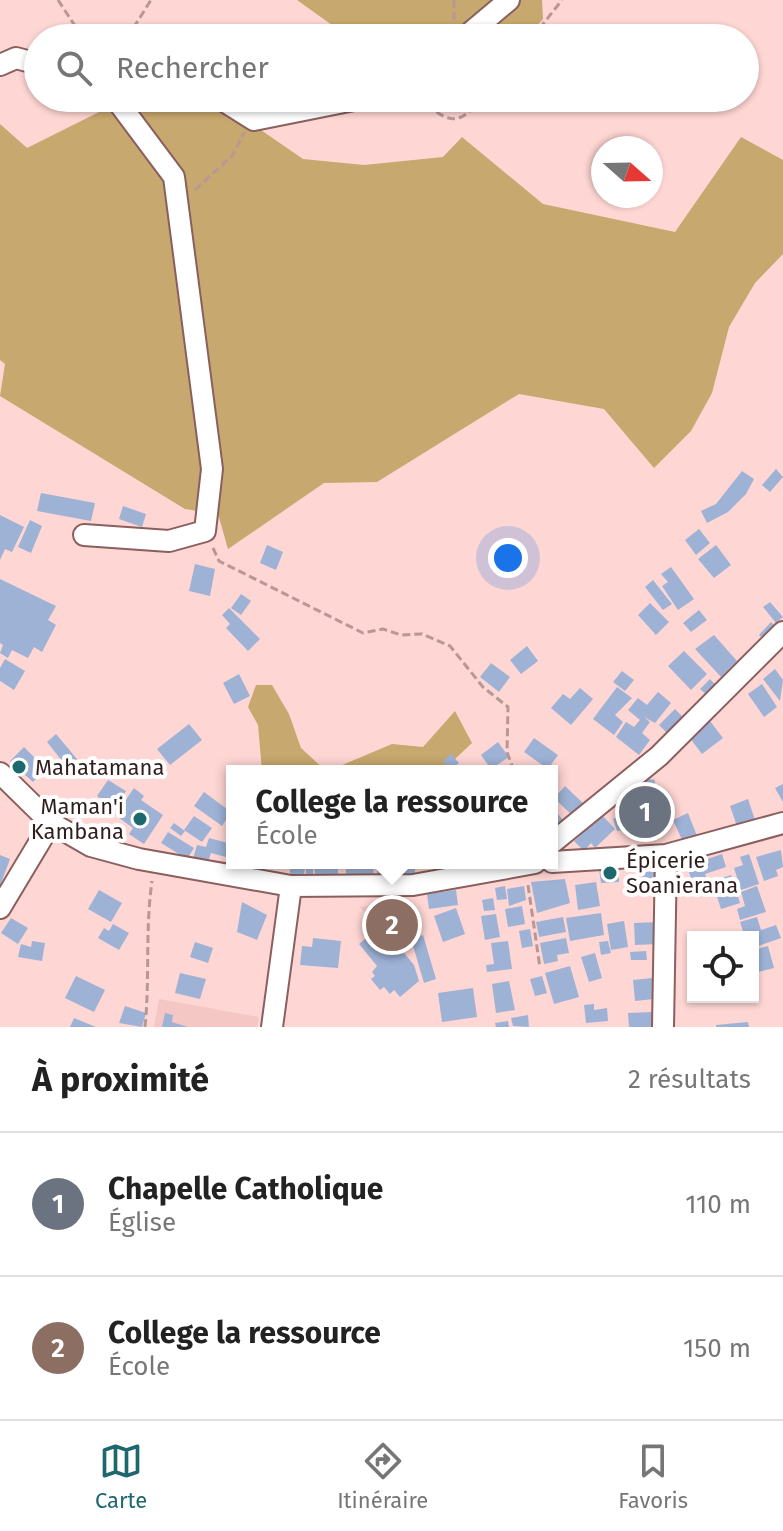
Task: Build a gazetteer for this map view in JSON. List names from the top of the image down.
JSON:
{
  "places": ["Mahatamana", "Maman'i Kambana", "Épicerie Soanierana"],
  "north": "right",
  "page": {
    "search": "Rechercher",
    "popup": ["College la ressource", "École"],
    "pins": ["1", "2"],
    "heading": ["À proximité", "2 résultats"],
    "list": [
      {
        "mark": "1",
        "name": "Chapelle Catholique",
        "note": "Église",
        "value": "110 m"
      },
      {
        "mark": "2",
        "name": "College la ressource",
        "note": "École",
        "value": "150 m"
      }
    ],
    "nav": ["Carte", "Itinéraire", "Favoris"]
  }
}
